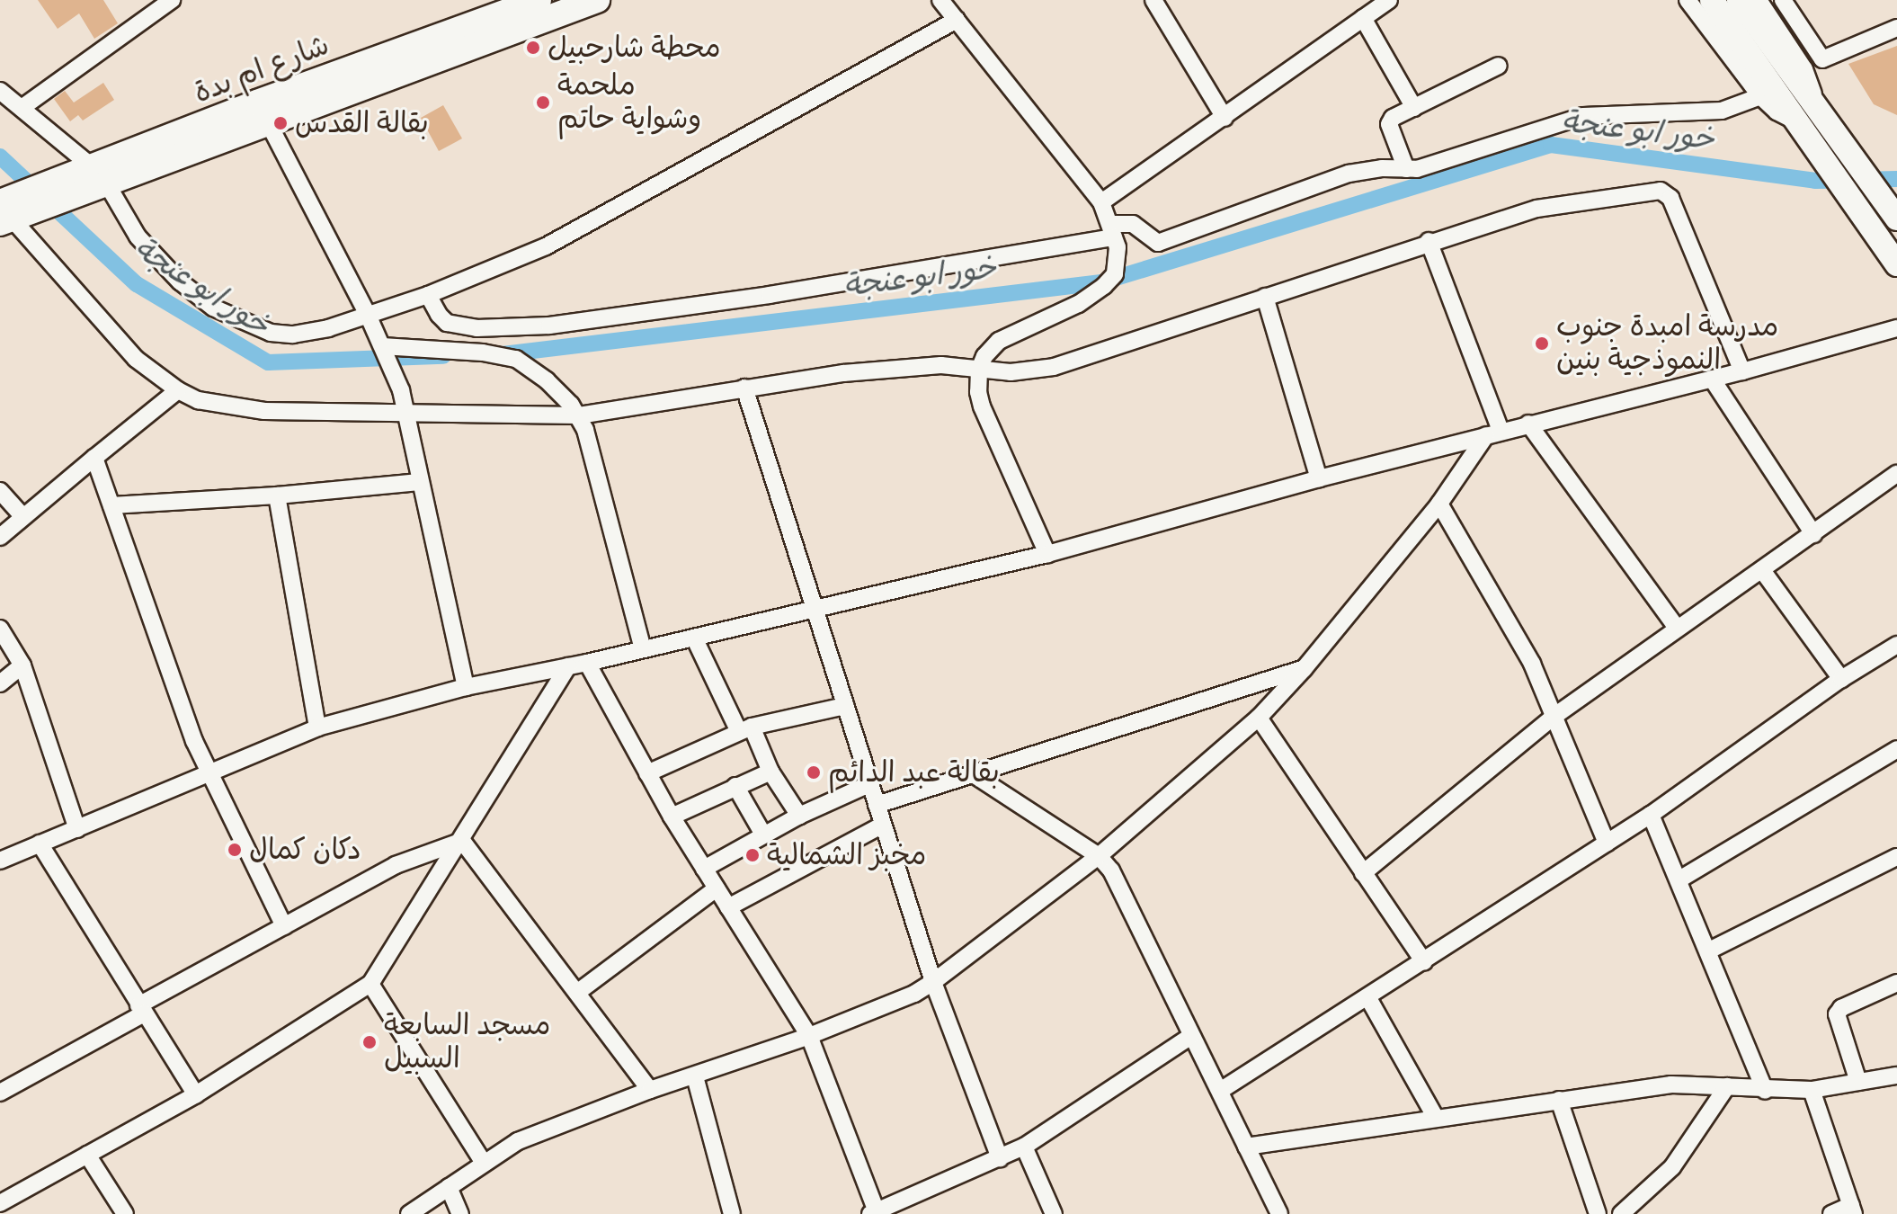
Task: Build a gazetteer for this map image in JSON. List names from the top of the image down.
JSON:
{
  "streets": {
    "main road": ["شارع ام بدة"]
  },
  "water": ["خور ابو عنجة"],
  "places": [
    "محطة شارحبيل",
    "ملحمة وشواية حاتم",
    "بقالة القدس",
    "مدرسة امبدة جنوب النموذجية بنين",
    "بقالة عبد الدائم",
    "دكان كمال",
    "مخبز الشمالية",
    "مسجد السابعة السبيل"
  ]
}
